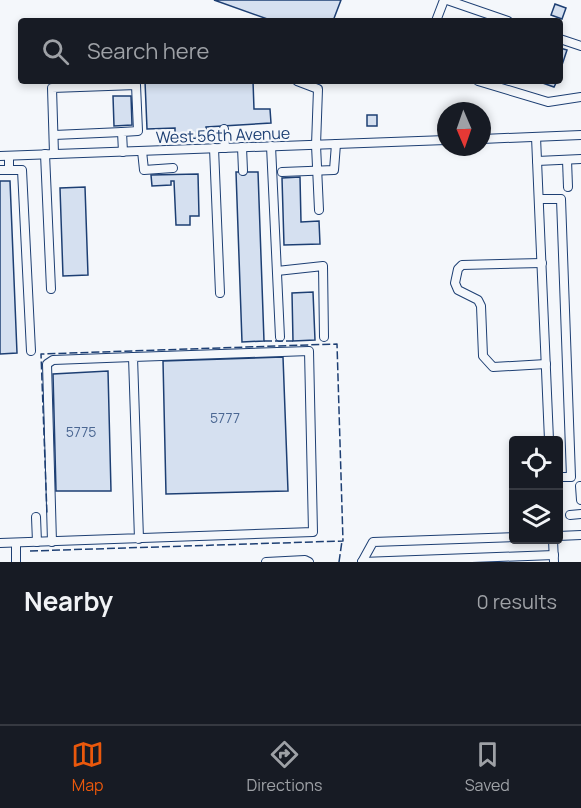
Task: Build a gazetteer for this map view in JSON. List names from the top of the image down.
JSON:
{
  "streets": {
    "street": ["West 56th Avenue"]
  },
  "house_numbers": ["5777", "5775"],
  "north": "bottom",
  "page": {
    "search": "Search here",
    "heading": ["Nearby", "0 results"],
    "nav": ["Map", "Directions", "Saved"]
  }
}
